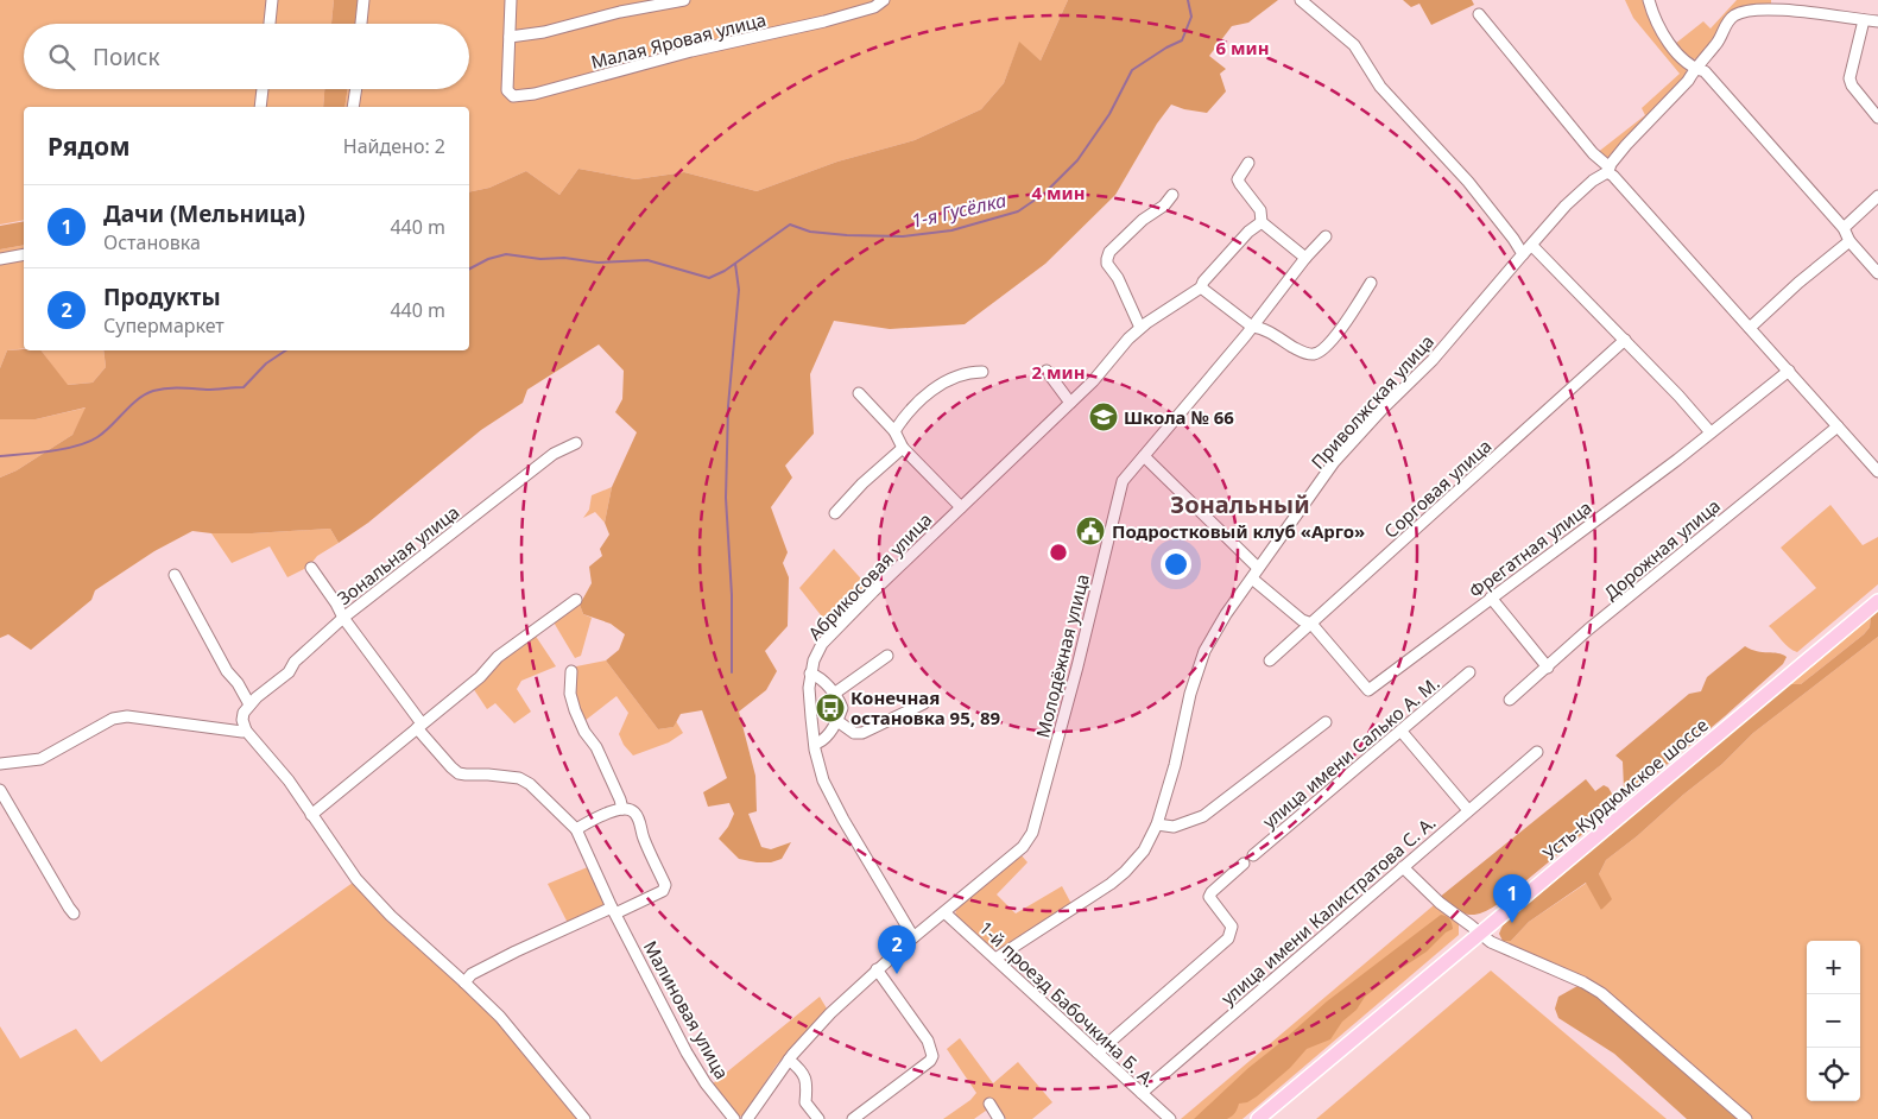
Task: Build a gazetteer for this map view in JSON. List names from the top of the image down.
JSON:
{
  "streets": {
    "main road": ["Усть-Курдюмское шоссе"],
    "street": [
      "Малая Яровая улица",
      "Приволжская улица",
      "Сорговая улица",
      "Фрегатная улица",
      "Дорожная улица",
      "Зональная улица",
      "Абрикосовая улица",
      "Молодёжная улица",
      "улица имени Салько А. М.",
      "улица имени Калистратова С. А.",
      "1-й проезд Бабочкина Б. А.",
      "Малиновая улица"
    ]
  },
  "crossings": [
    ["Приволжская улица", "1-й проезд Бабочкина Б. А."],
    ["Сорговая улица", "Фрегатная улица"],
    ["Зональная улица", "Малиновая улица"],
    ["Абрикосовая улица", "Молодёжная улица"],
    ["Молодёжная улица", "1-й проезд Бабочкина Б. А."],
    ["улица имени Калистратова С. А.", "1-й проезд Бабочкина Б. А."]
  ],
  "districts": ["Зональный"],
  "water": ["1-я Гусёлка"],
  "places": {
    "school or university": ["Школа № 66"],
    "public building": ["Подростковый клуб «Арго»"],
    "bus stop": ["Конечная остановка 95, 89"]
  },
  "page": {
    "search": "Поиск",
    "heading": ["Рядом", "Найдено: 2"],
    "list": [
      {
        "mark": "1",
        "name": "Дачи (Мельница)",
        "note": "Остановка",
        "value": "440 m"
      },
      {
        "mark": "2",
        "name": "Продукты",
        "note": "Супермаркет",
        "value": "440 m"
      }
    ],
    "pins": ["1", "2"],
    "map_buttons": ["+", "−"]
  },
  "rings": ["6 мин", "4 мин", "2 мин"]
}
